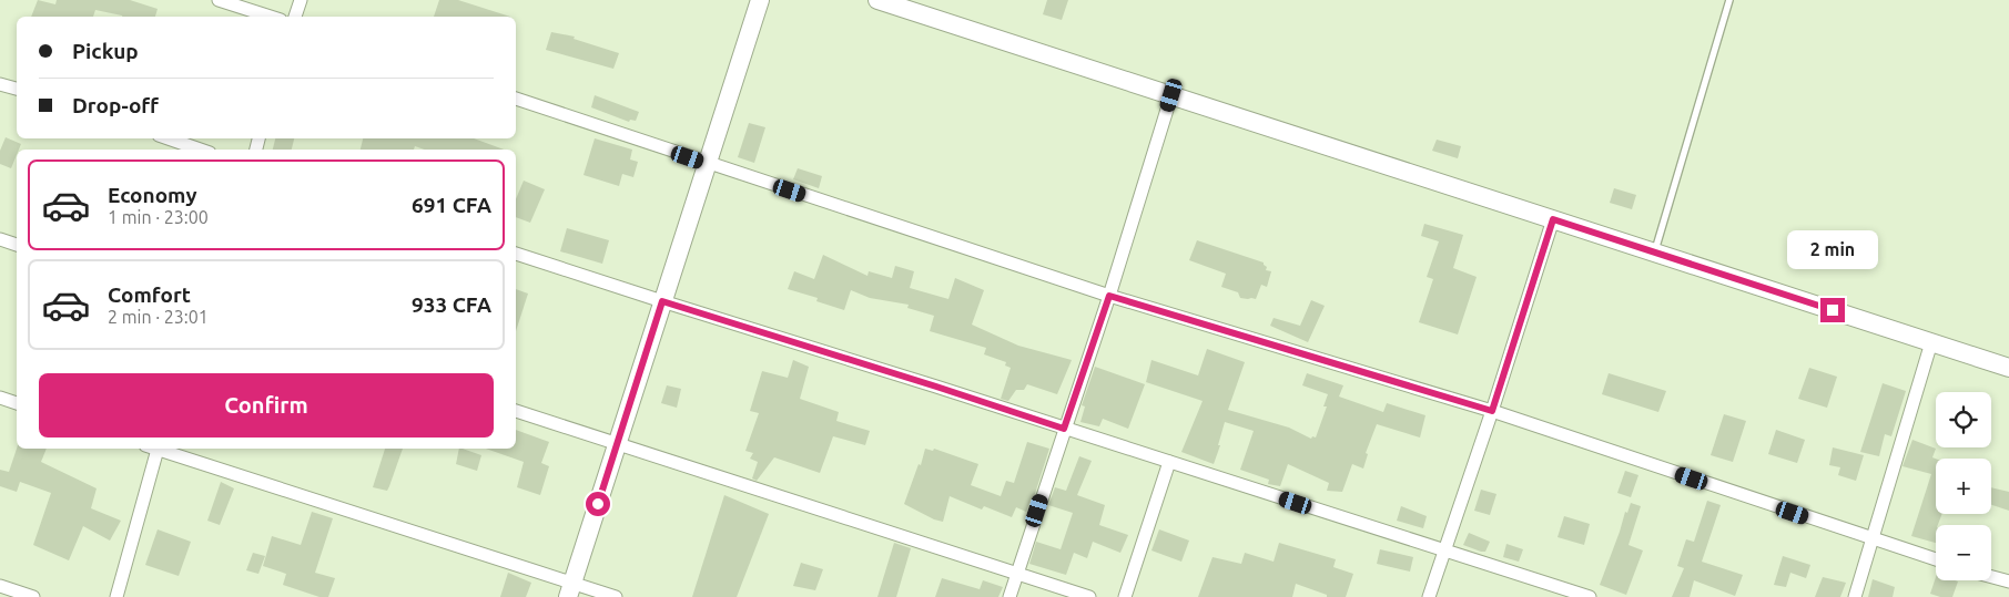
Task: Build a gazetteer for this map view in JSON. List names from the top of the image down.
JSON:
{
  "page": {
    "banner": ["Pickup", "Drop-off"],
    "list": [
      {
        "name": "Economy",
        "note": "1 min · 23:00",
        "value": "691 CFA"
      },
      {
        "name": "Comfort",
        "note": "2 min · 23:01",
        "value": "933 CFA"
      }
    ],
    "bubble": "2 min",
    "buttons": "Confirm",
    "map_buttons": ["+", "−"]
  }
}
